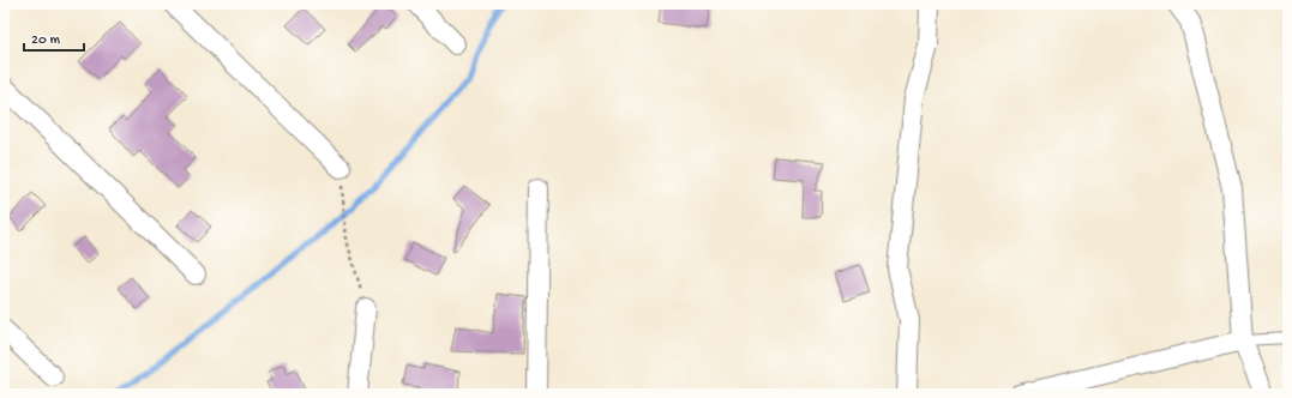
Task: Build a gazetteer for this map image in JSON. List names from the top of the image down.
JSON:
{
  "scale_bar": "20 m"
}
